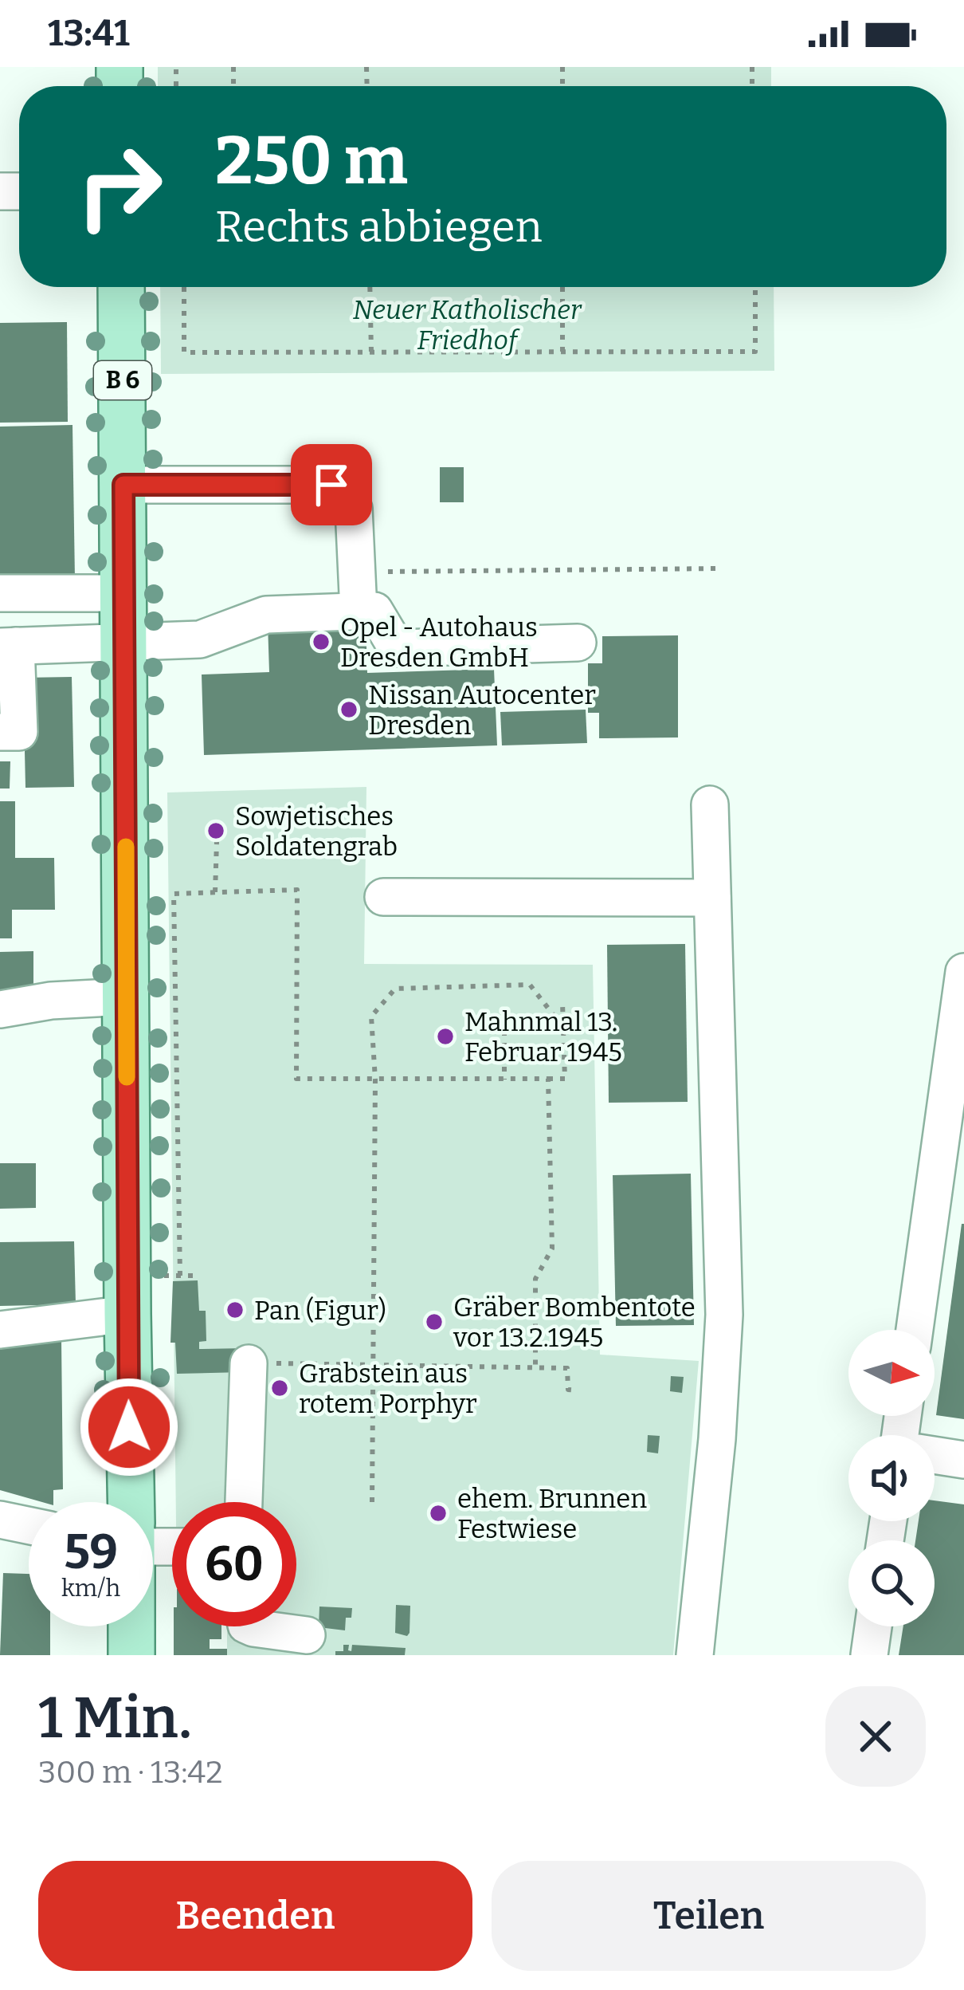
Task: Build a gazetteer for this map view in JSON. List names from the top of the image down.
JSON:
{
  "streets": {
    "main road": ["B 6"]
  },
  "parks": ["Neuer Katholischer Friedhof"],
  "places": [
    "Opel - Autohaus Dresden GmbH",
    "Nissan Autocenter Dresden",
    "Sowjetisches Soldatengrab",
    "Mahnmal 13. Februar 1945",
    "Pan (Figur)",
    "Gräber Bombentote vor 13.2.1945",
    "Grabstein aus rotem Porphyr",
    "ehem. Brunnen Festwiese"
  ],
  "north": "right",
  "page": {
    "status": "13:41",
    "turn": ["250 m", "Rechts abbiegen"],
    "speed": "59 km/h",
    "limit": "60",
    "heading": ["1 Min.", "300 m · 13:42"],
    "buttons": ["Beenden", "Teilen"]
  }
}
